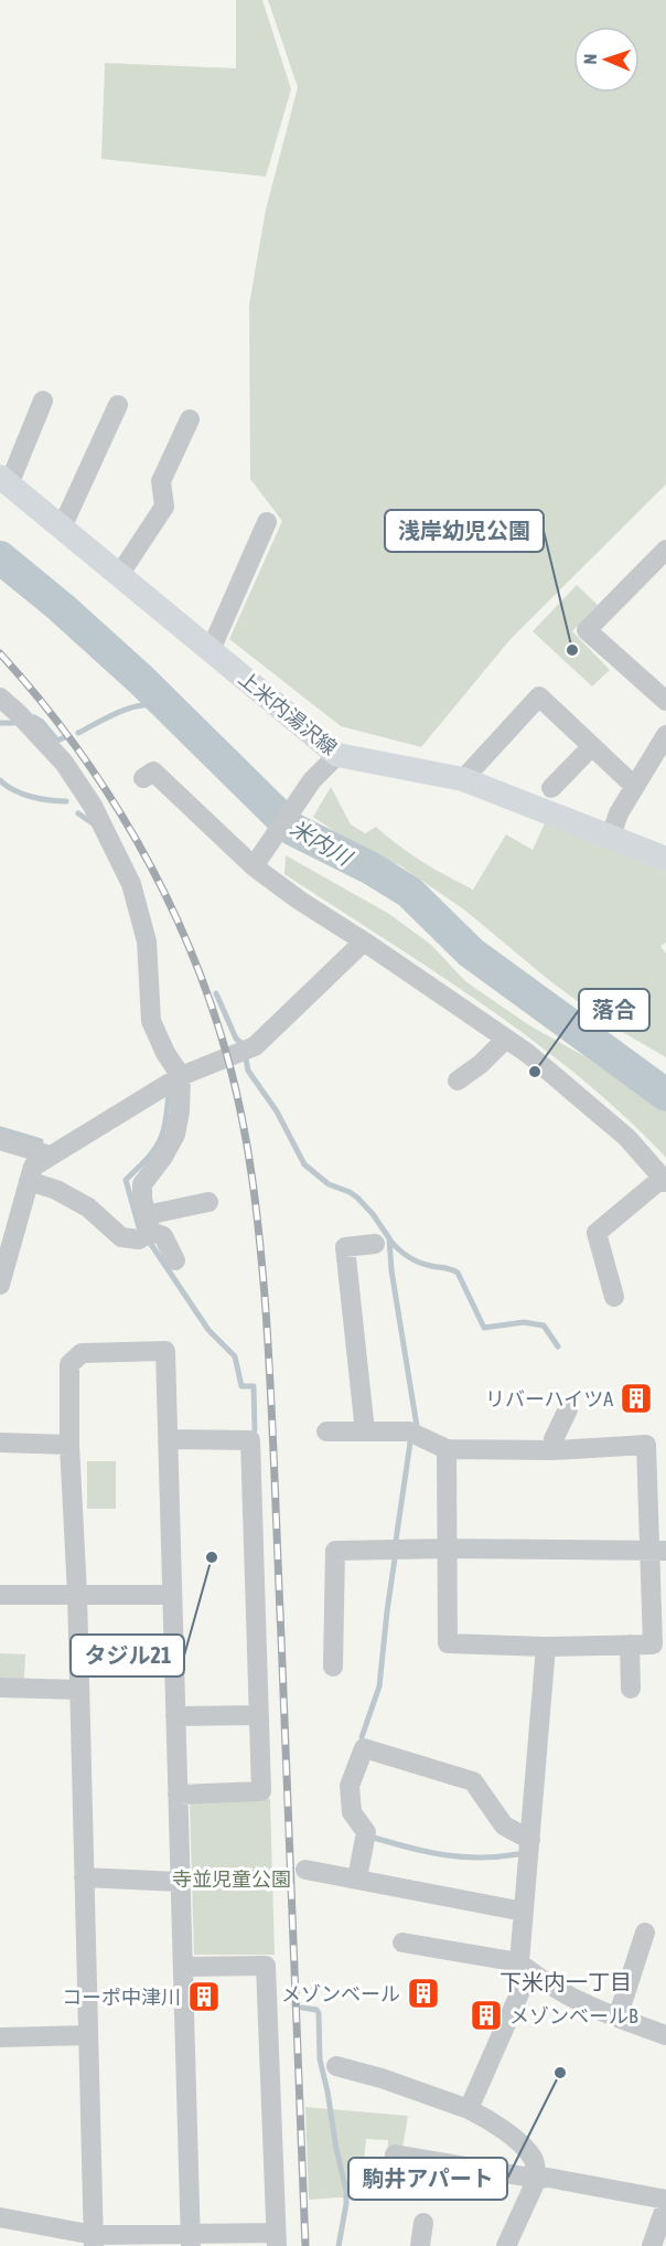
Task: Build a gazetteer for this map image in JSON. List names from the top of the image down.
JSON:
{
  "streets": {
    "main road": ["上米内湯沢線"]
  },
  "districts": ["下米内一丁目"],
  "water": ["米内川"],
  "parks": ["寺並児童公園"],
  "places": {
    "other": [
      "浅岸幼児公園",
      "落合",
      "タジル21",
      "駒井アパート"
    ],
    "building": [
      "リバーハイツA",
      "メゾンベール",
      "コーポ中津川",
      "メゾンベールB"
    ]
  },
  "north": "left"
}
